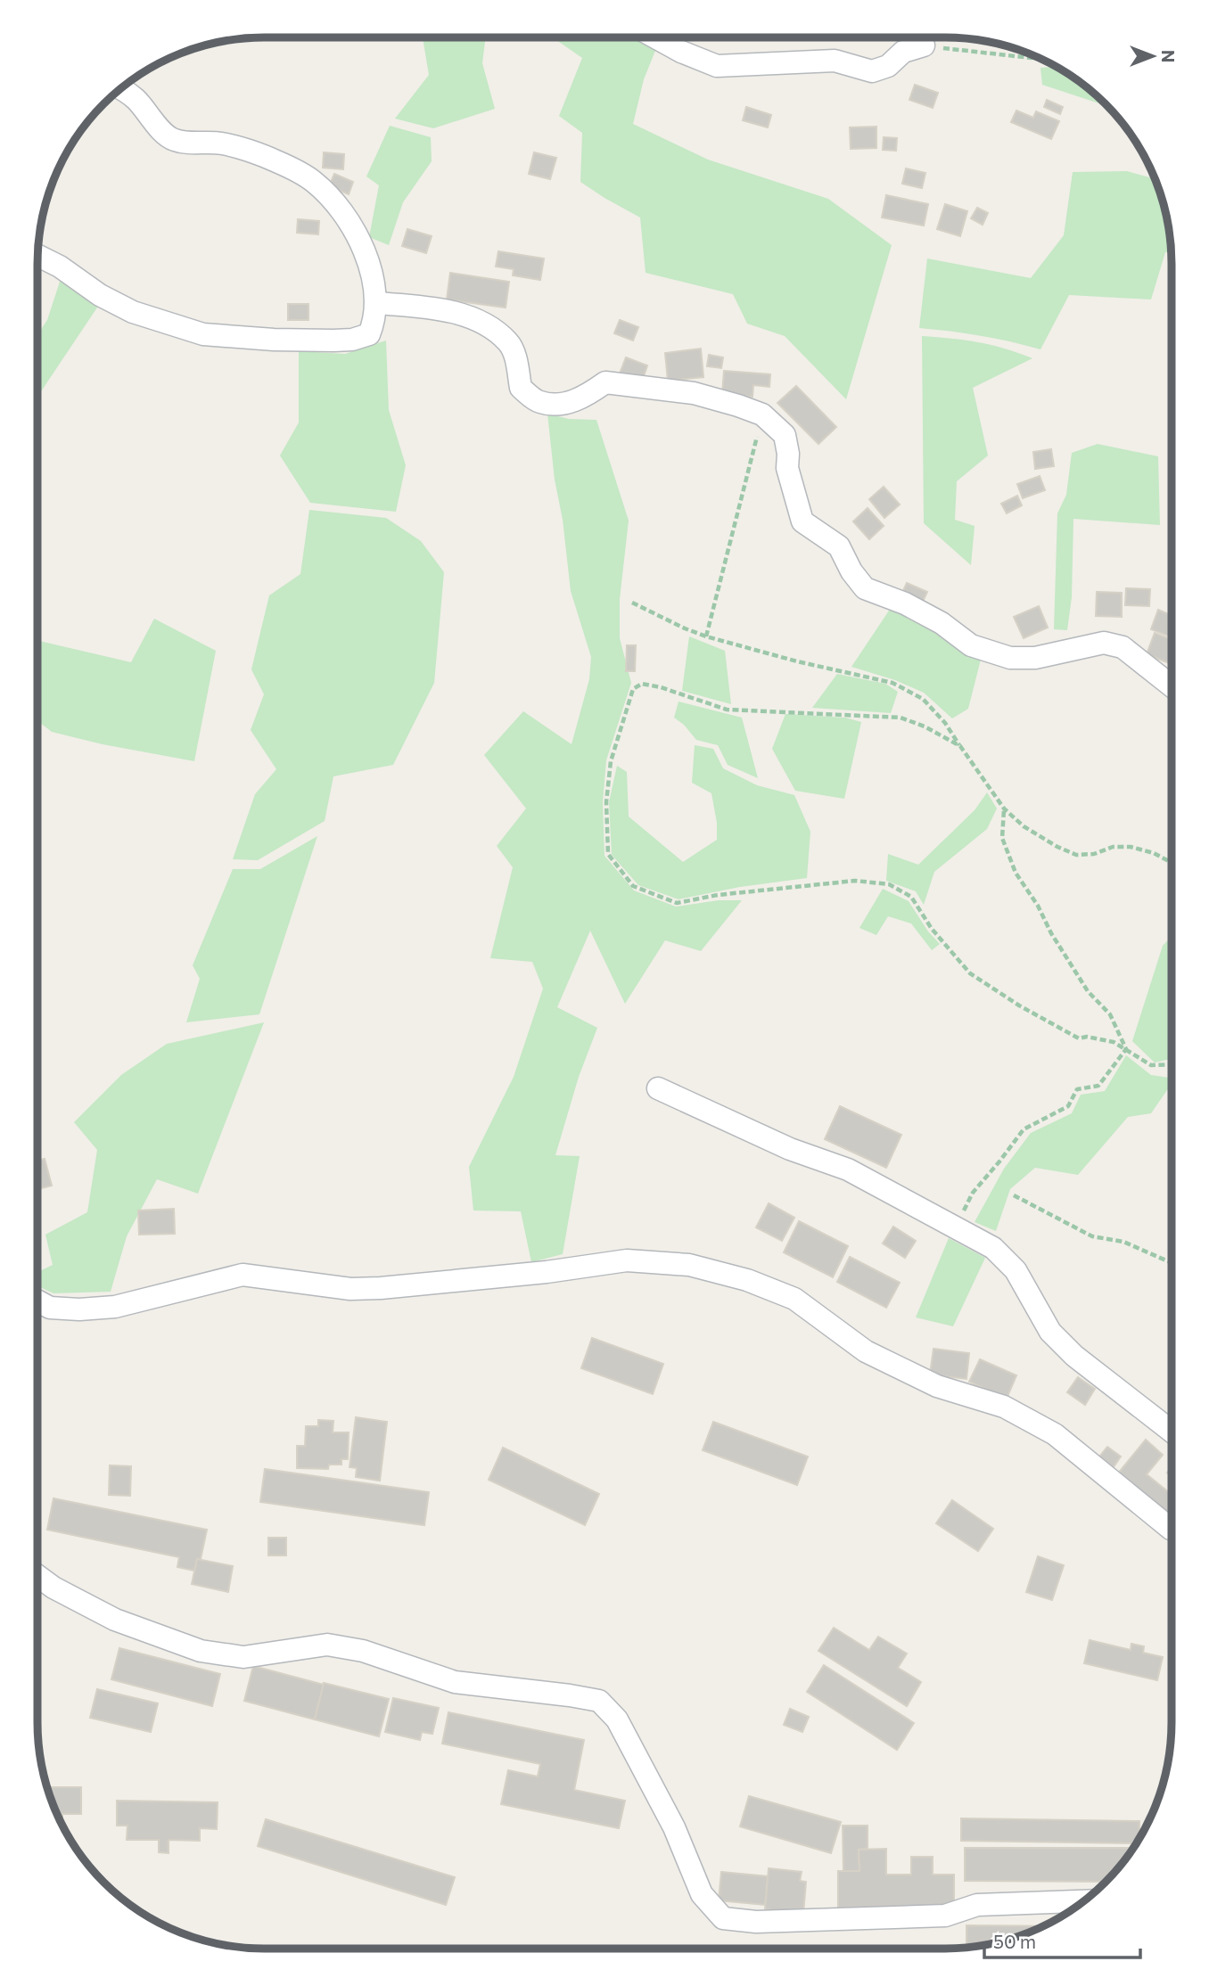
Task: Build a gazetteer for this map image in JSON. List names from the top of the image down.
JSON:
{
  "scale_bar": "50 m",
  "north": "right"
}
